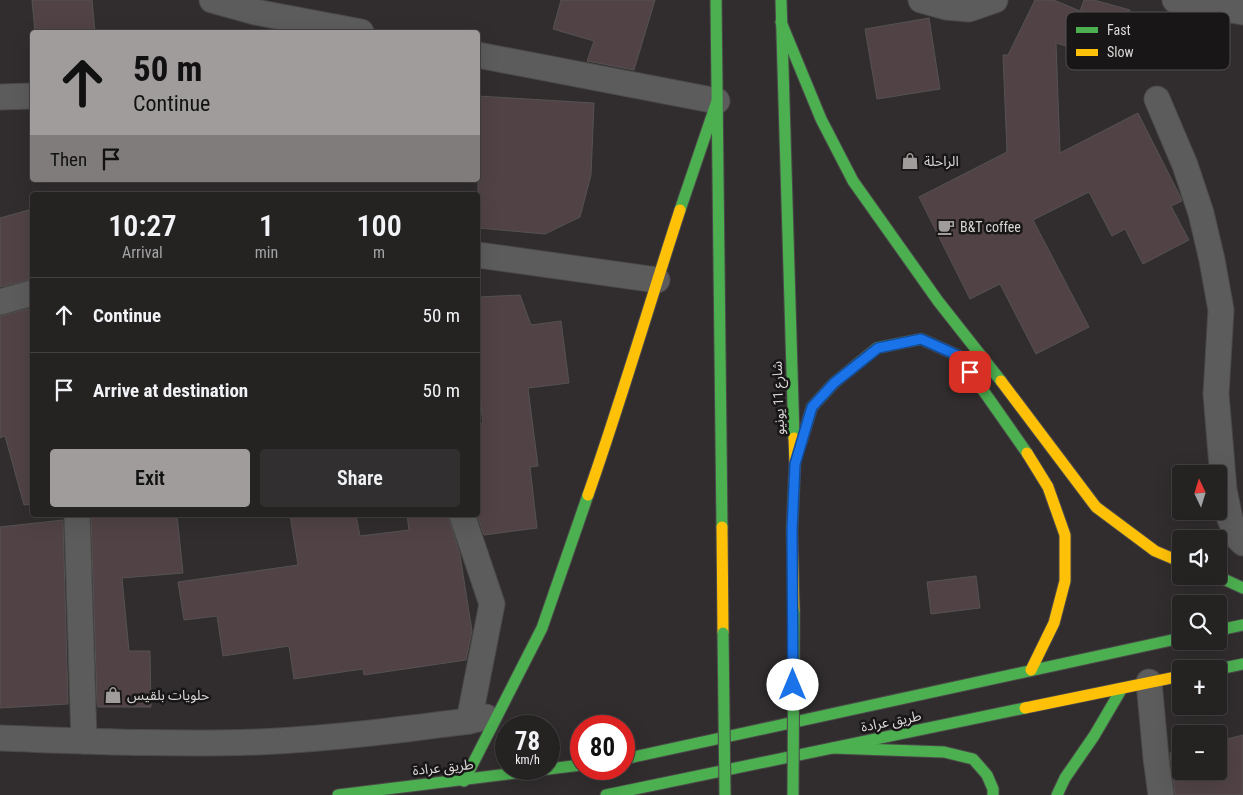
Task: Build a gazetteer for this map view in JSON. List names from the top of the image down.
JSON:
{
  "streets": {
    "main road": ["شارع 11 يونيو", "طريق عرادة"]
  },
  "places": {
    "shop": ["الراحلة", "حلويات بلقيس"],
    "cafe": ["B&T coffee"]
  },
  "legend": ["Fast", "Slow"],
  "north": "top",
  "page": {
    "turn": ["50 m", "Continue"],
    "then": "Then",
    "eta": [
      "10:27",
      "Arrival",
      "1",
      "min",
      "100",
      "m"
    ],
    "list": [
      {
        "name": "Continue",
        "value": "50 m"
      },
      {
        "name": "Arrive at destination",
        "value": "50 m"
      }
    ],
    "buttons": ["Exit", "Share"],
    "map_buttons": ["+", "−"],
    "speed": "78 km/h",
    "limit": "80"
  }
}
